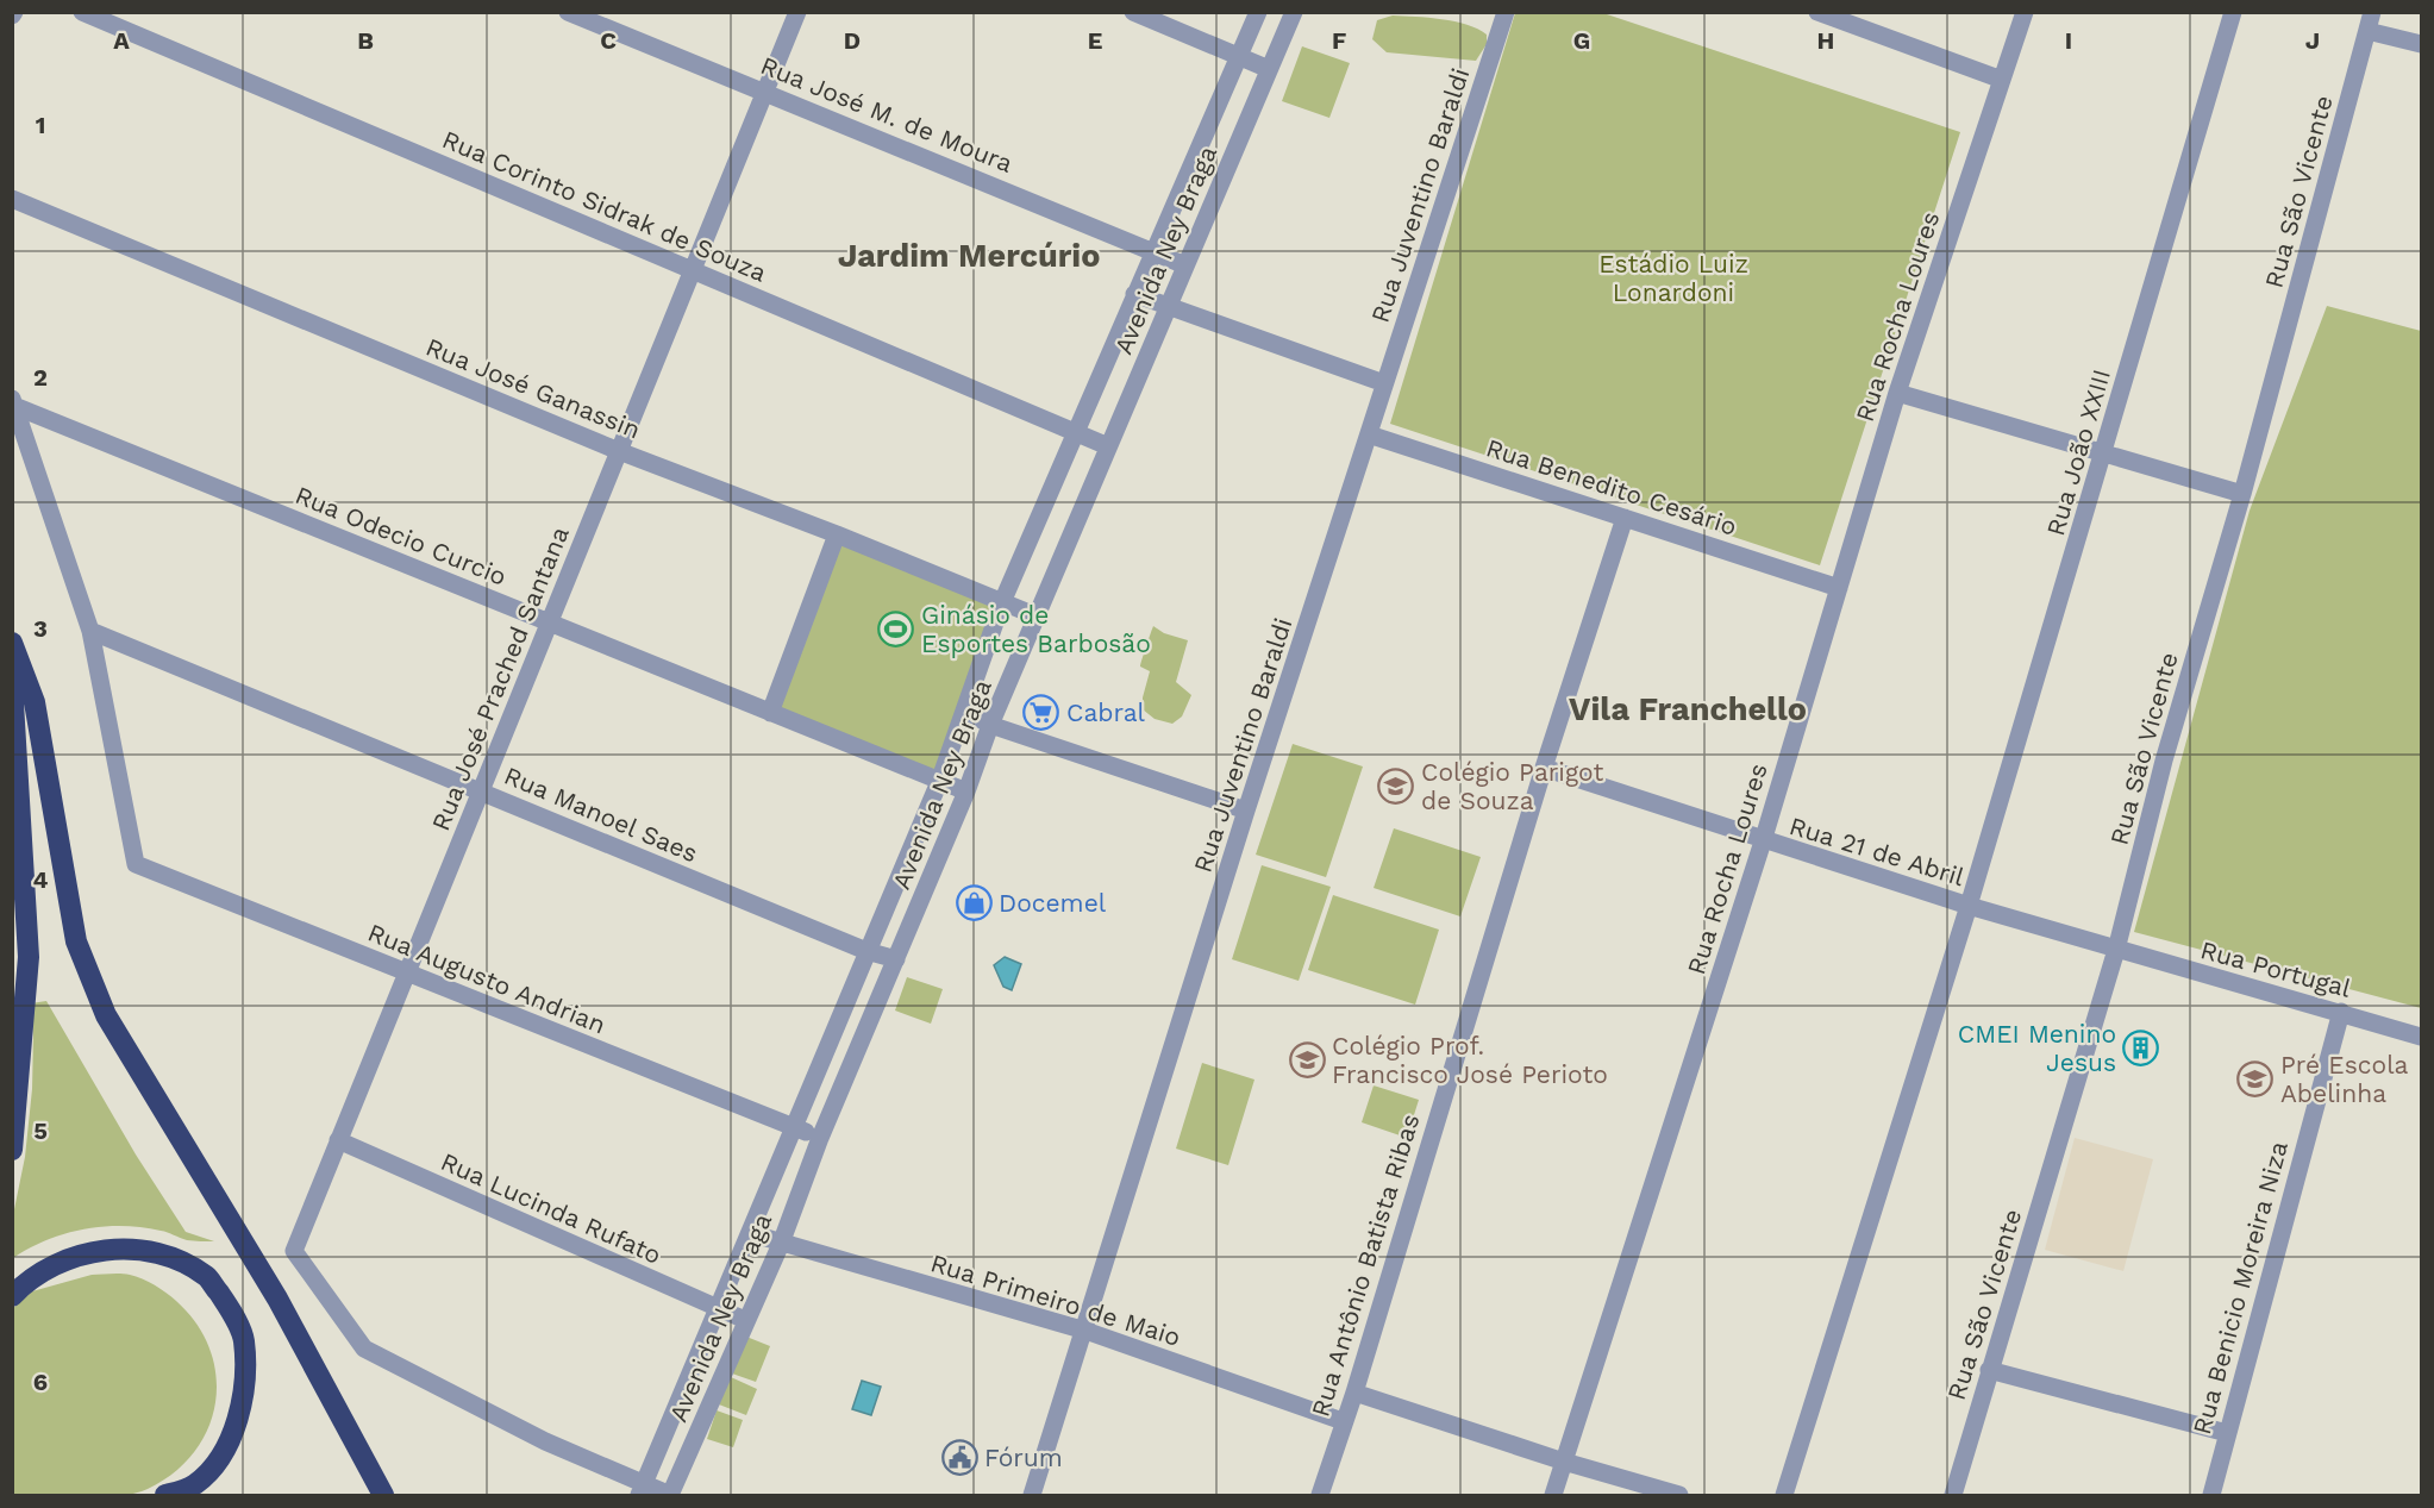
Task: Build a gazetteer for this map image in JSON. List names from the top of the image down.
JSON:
{
  "streets": {
    "street": [
      "Rua José M. de Moura",
      "Rua São Vicente",
      "Rua Juventino Baraldi",
      "Rua Corinto Sidrak de Souza",
      "Avenida Ney Braga",
      "Rua Rocha Loures",
      "Rua José Ganassin",
      "Rua João XXIII",
      "Rua Benedito Cesário",
      "Rua Odecio Curcio",
      "Rua José Prached Santana",
      "Rua Manoel Saes",
      "Rua 21 de Abril",
      "Rua Portugal",
      "Rua Augusto Andrian",
      "Rua Lucinda Rufato",
      "Rua Antônio Batista Ribas",
      "Rua Benicio Moreira Niza",
      "Rua Primeiro de Maio"
    ]
  },
  "crossings": [
    ["Rua José M. de Moura", "Avenida Ney Braga"],
    ["Rua José M. de Moura", "Rua José Prached Santana"],
    ["Rua São Vicente", "Rua 21 de Abril"],
    ["Rua São Vicente", "Rua Portugal"],
    ["Rua Juventino Baraldi", "Rua Benedito Cesário"],
    ["Rua Juventino Baraldi", "Rua Primeiro de Maio"],
    ["Rua Corinto Sidrak de Souza", "Avenida Ney Braga"],
    ["Rua Corinto Sidrak de Souza", "Rua José Prached Santana"],
    ["Avenida Ney Braga", "Rua José Ganassin"],
    ["Avenida Ney Braga", "Rua Odecio Curcio"],
    ["Avenida Ney Braga", "Rua José Prached Santana"],
    ["Avenida Ney Braga", "Rua Manoel Saes"],
    ["Avenida Ney Braga", "Rua Augusto Andrian"],
    ["Avenida Ney Braga", "Rua Lucinda Rufato"],
    ["Avenida Ney Braga", "Rua Primeiro de Maio"],
    ["Rua Rocha Loures", "Rua Benedito Cesário"],
    ["Rua Rocha Loures", "Rua 21 de Abril"],
    ["Rua José Ganassin", "Rua José Prached Santana"],
    ["Rua João XXIII", "Rua 21 de Abril"],
    ["Rua Benedito Cesário", "Rua Antônio Batista Ribas"],
    ["Rua Odecio Curcio", "Rua José Prached Santana"],
    ["Rua José Prached Santana", "Rua Manoel Saes"],
    ["Rua José Prached Santana", "Rua Augusto Andrian"],
    ["Rua José Prached Santana", "Rua Lucinda Rufato"],
    ["Rua Manoel Saes", "Rua Augusto Andrian"],
    ["Rua 21 de Abril", "Rua Portugal"],
    ["Rua 21 de Abril", "Rua Antônio Batista Ribas"],
    ["Rua Portugal", "Rua Benicio Moreira Niza"],
    ["Rua Antônio Batista Ribas", "Rua Primeiro de Maio"]
  ],
  "districts": ["Jardim Mercúrio", "Vila Franchello"],
  "parks": ["Estádio Luiz Lonardoni"],
  "places": {
    "sports": ["Ginásio de Esportes Barbosão"],
    "supermarket": ["Cabral"],
    "school or university": ["Colégio Parigot de Souza", "Colégio Prof. Francisco José Perioto", "Pré Escola Abelinha"],
    "shop": ["Docemel"],
    "building": ["CMEI Menino Jesus"],
    "public building": ["Fórum"]
  },
  "grid": {
    "columns": [
      "A",
      "B",
      "C",
      "D",
      "E",
      "F",
      "G",
      "H",
      "I",
      "J"
    ],
    "rows": [
      "1",
      "2",
      "3",
      "4",
      "5",
      "6"
    ]
  }
}
